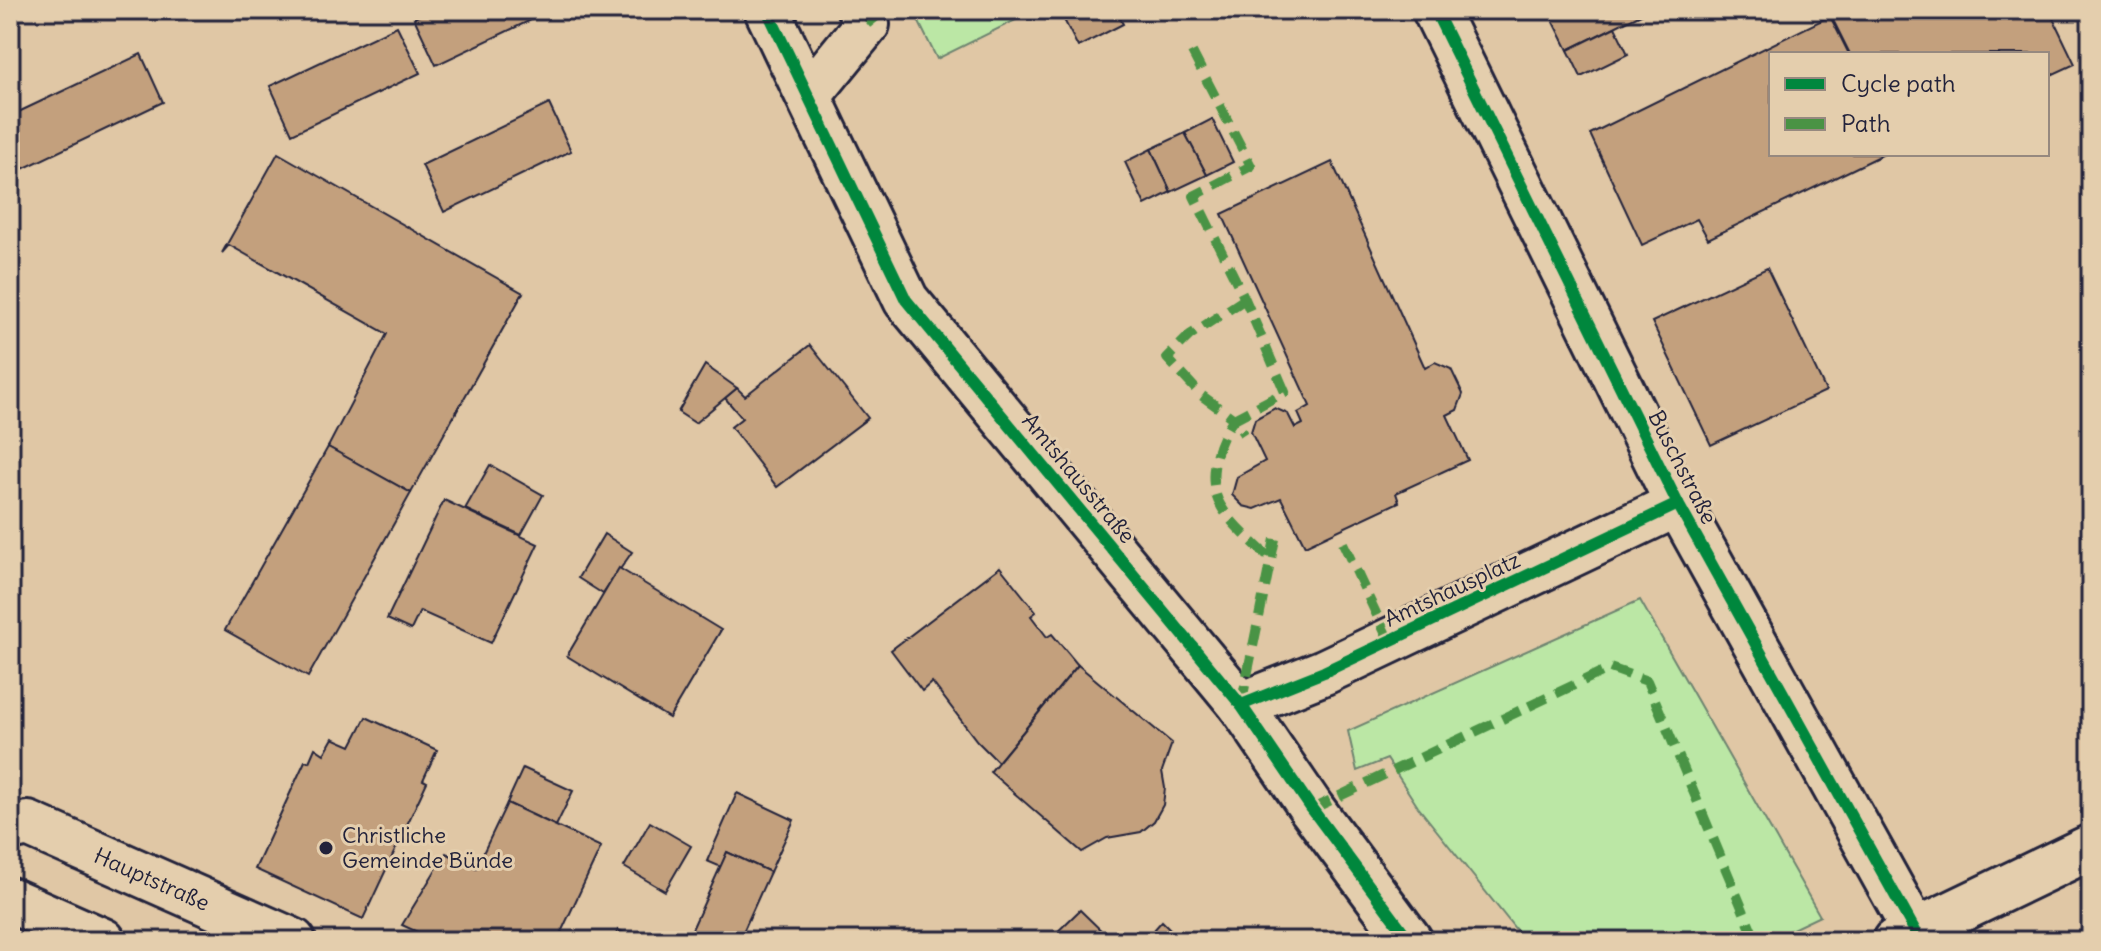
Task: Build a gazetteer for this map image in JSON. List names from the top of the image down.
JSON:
{
  "streets": {
    "street": [
      "Buschstraße",
      "Amtshausstraße",
      "Amtshausplatz",
      "Hauptstraße"
    ]
  },
  "crossings": [
    ["Buschstraße", "Amtshausplatz"],
    ["Amtshausstraße", "Amtshausplatz"]
  ],
  "places": ["Christliche Gemeinde Bünde"],
  "legend": ["Cycle path", "Path"]
}
